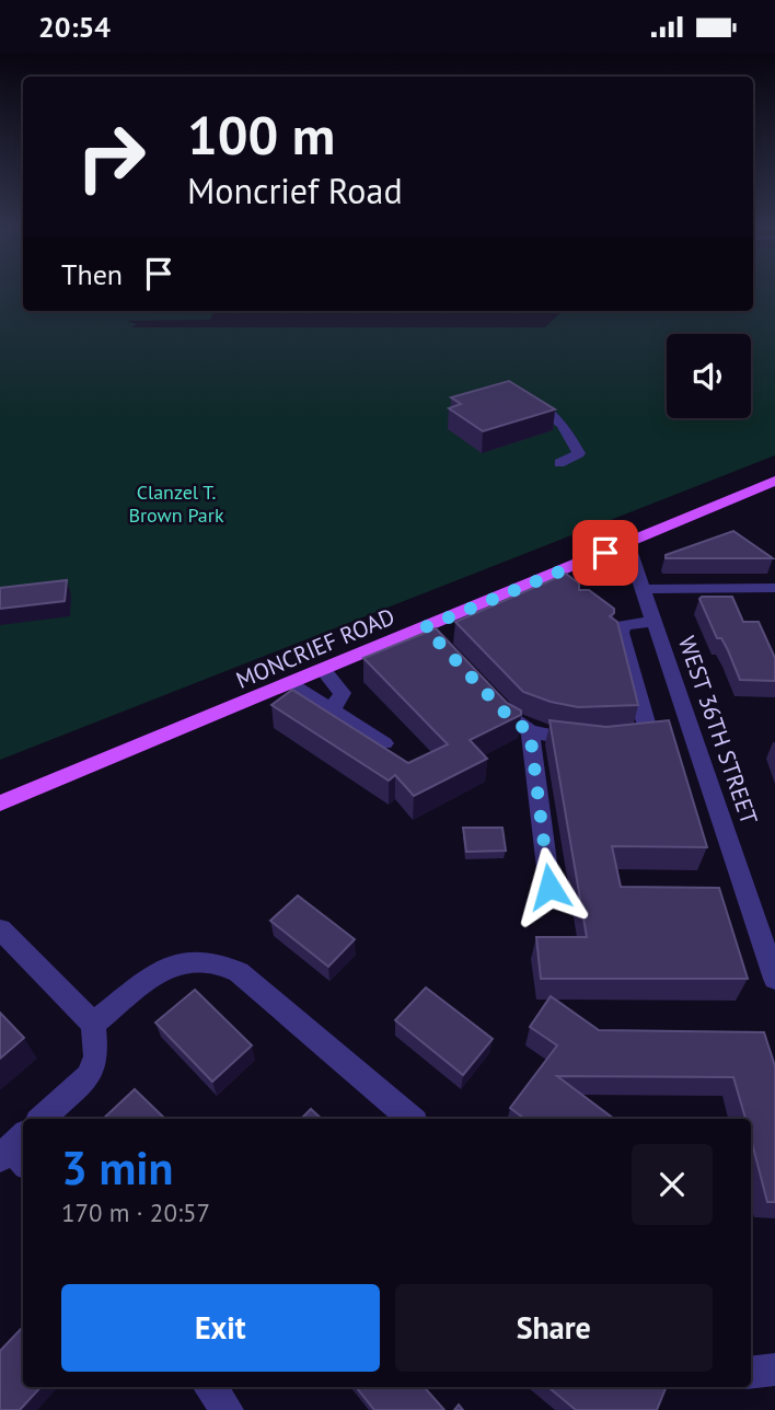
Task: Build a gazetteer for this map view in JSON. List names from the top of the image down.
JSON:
{
  "streets": {
    "main road": ["MONCRIEF ROAD"],
    "street": ["WEST 36TH STREET"]
  },
  "crossings": [
    ["MONCRIEF ROAD", "WEST 36TH STREET"]
  ],
  "parks": ["Clanzel T. Brown Park"],
  "page": {
    "status": "20:54",
    "turn": ["100 m", "Moncrief Road"],
    "then": "Then",
    "heading": ["3 min", "170 m · 20:57"],
    "buttons": ["Exit", "Share"]
  }
}
